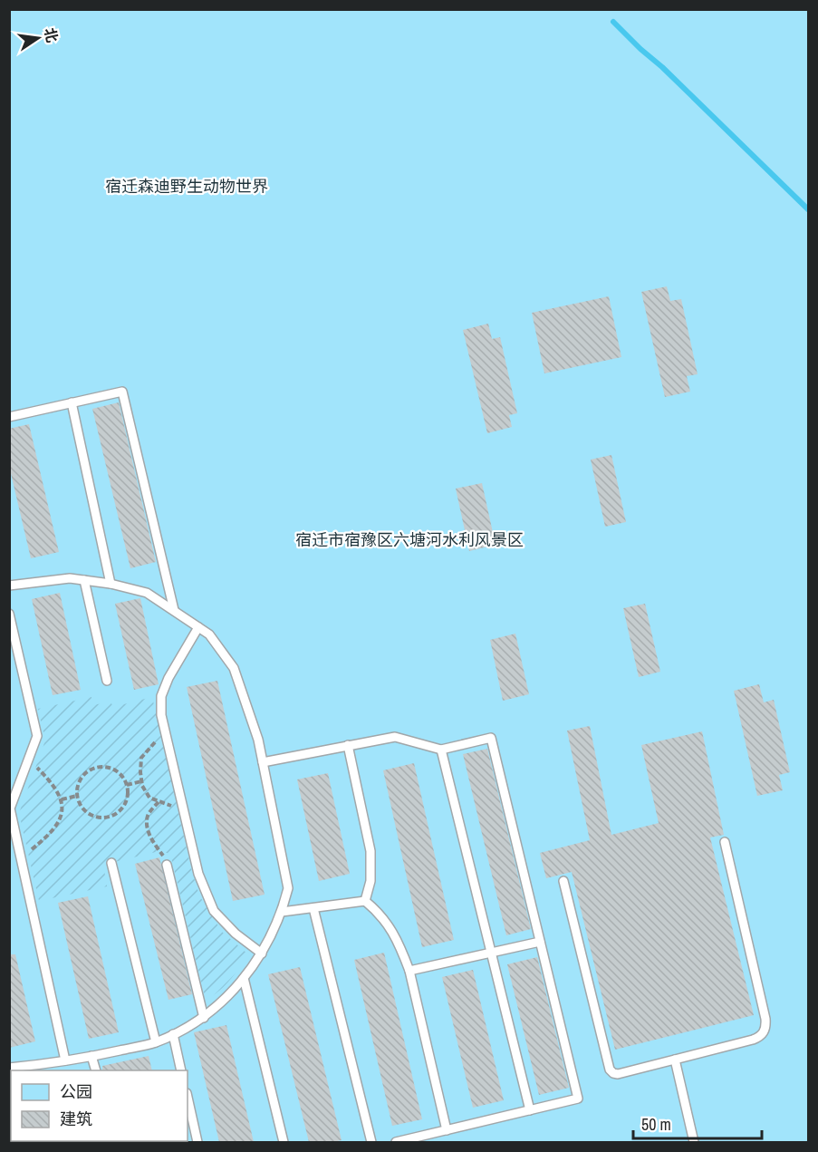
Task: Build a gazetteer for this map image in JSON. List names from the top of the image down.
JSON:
{
  "parks": ["宿迁森迪野生动物世界", "宿迁市宿豫区六塘河水利风景区"],
  "legend": ["公园", "建筑"],
  "scale_bar": "50 m",
  "north": "right"
}
